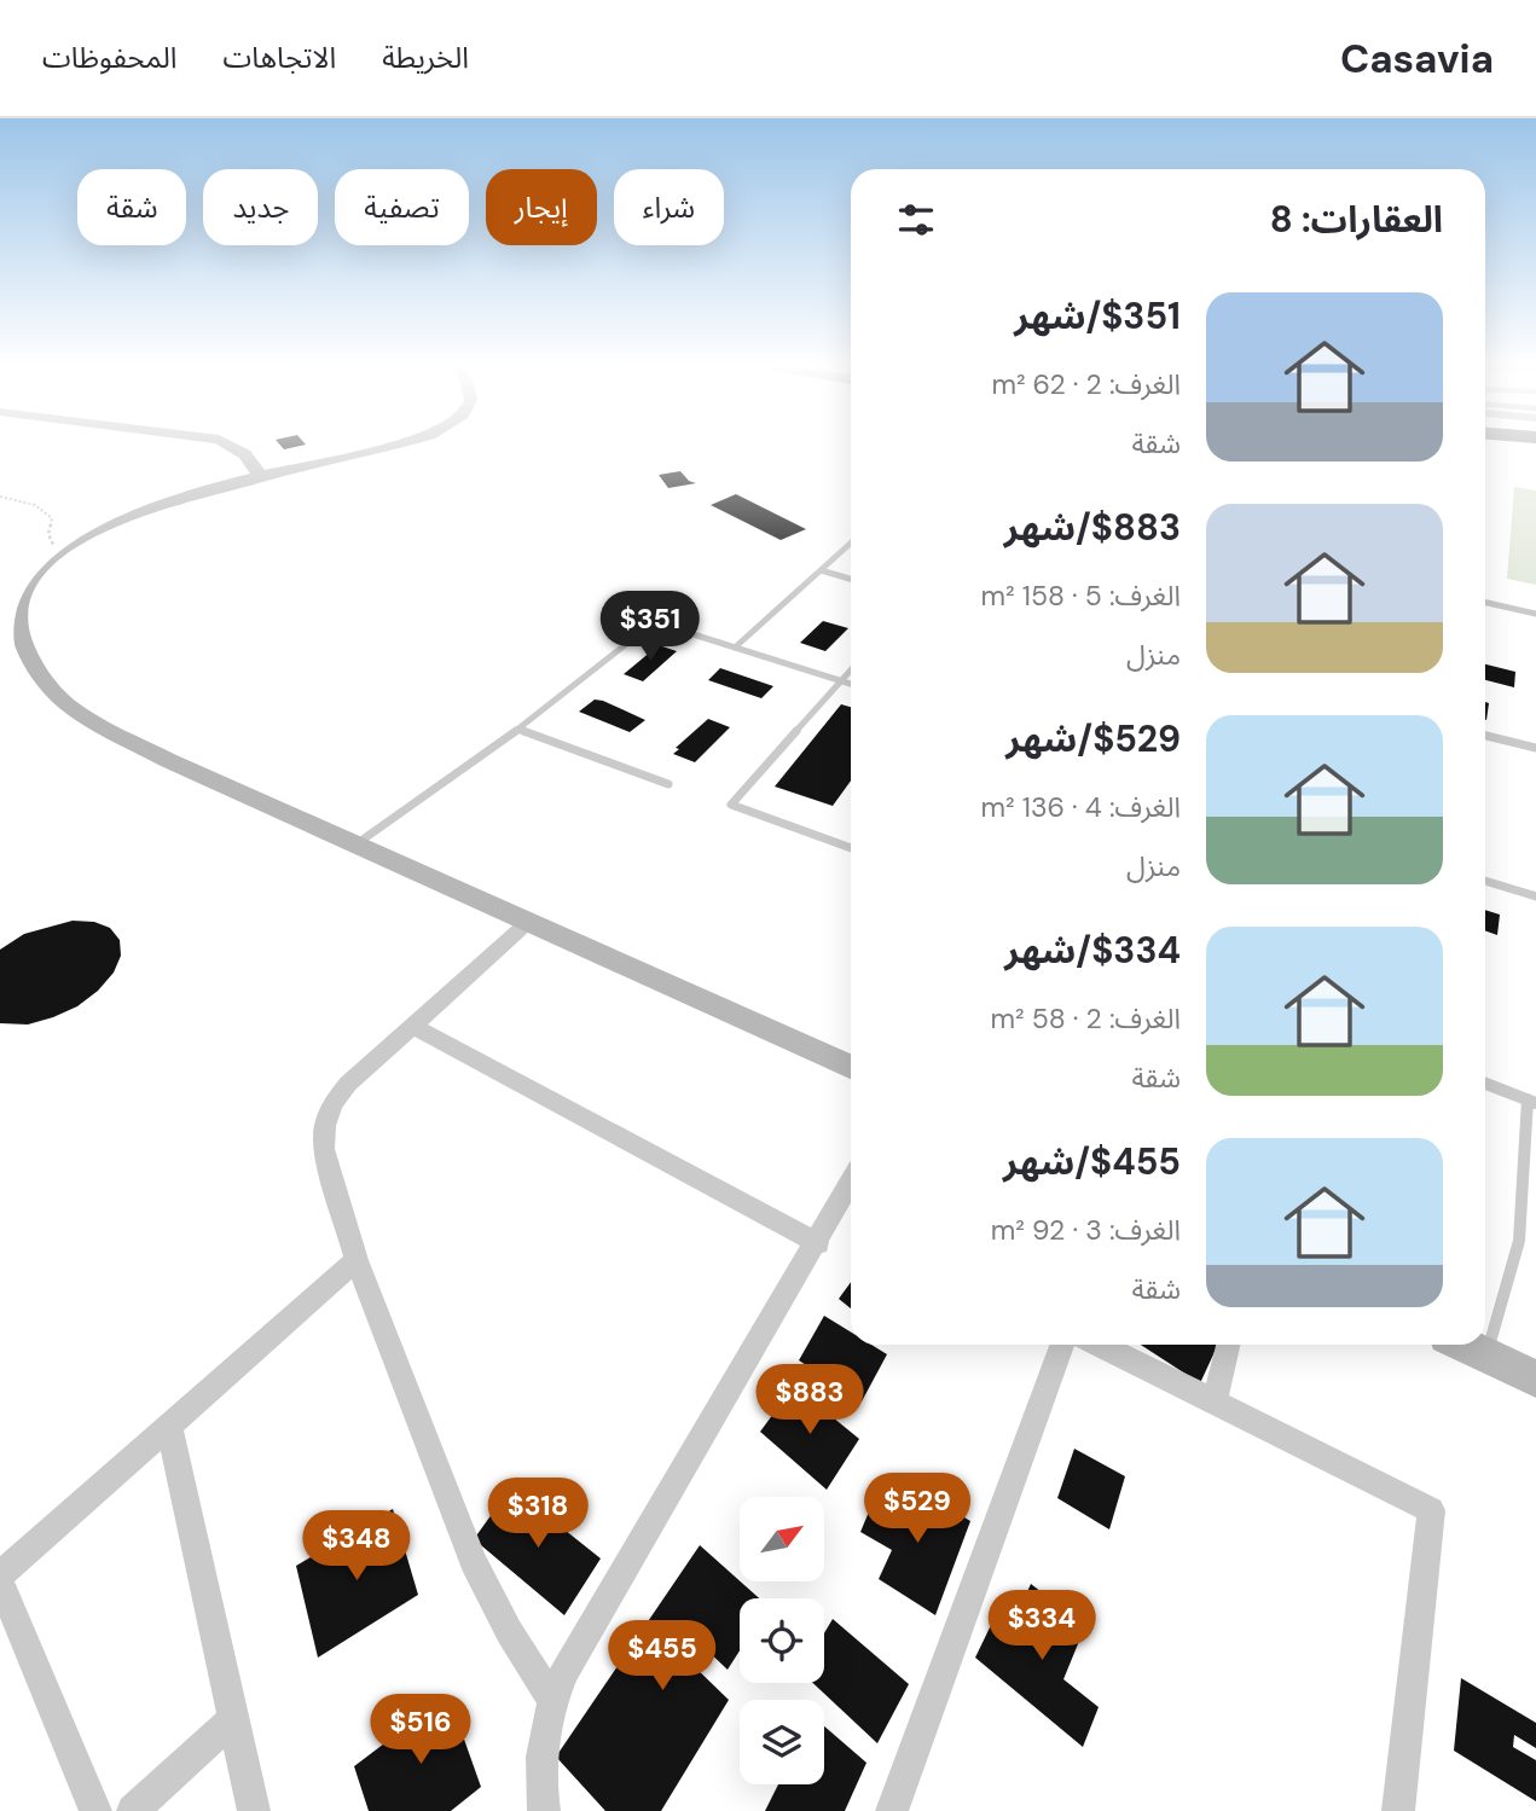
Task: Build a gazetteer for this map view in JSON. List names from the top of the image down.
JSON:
{
  "north": "top right",
  "page": {
    "header": "Casavia",
    "nav": ["الخريطة", "الاتجاهات", "المحفوظات"],
    "chip": [
      "شراء",
      "إيجار",
      "تصفية",
      "جديد",
      "شقة"
    ],
    "heading": "العقارات: 8",
    "list": [
      {
        "name": "$351/شهر",
        "note": "الغرف: 2 · 62 m² · شقة"
      },
      {
        "name": "$883/شهر",
        "note": "الغرف: 5 · 158 m² · منزل"
      },
      {
        "name": "$529/شهر",
        "note": "الغرف: 4 · 136 m² · منزل"
      },
      {
        "name": "$334/شهر",
        "note": "الغرف: 2 · 58 m² · شقة"
      },
      {
        "name": "$455/شهر",
        "note": "الغرف: 3 · 92 m² · شقة"
      }
    ],
    "price": [
      "$351",
      "$883",
      "$529",
      "$318",
      "$348",
      "$334",
      "$455",
      "$516"
    ]
  }
}
